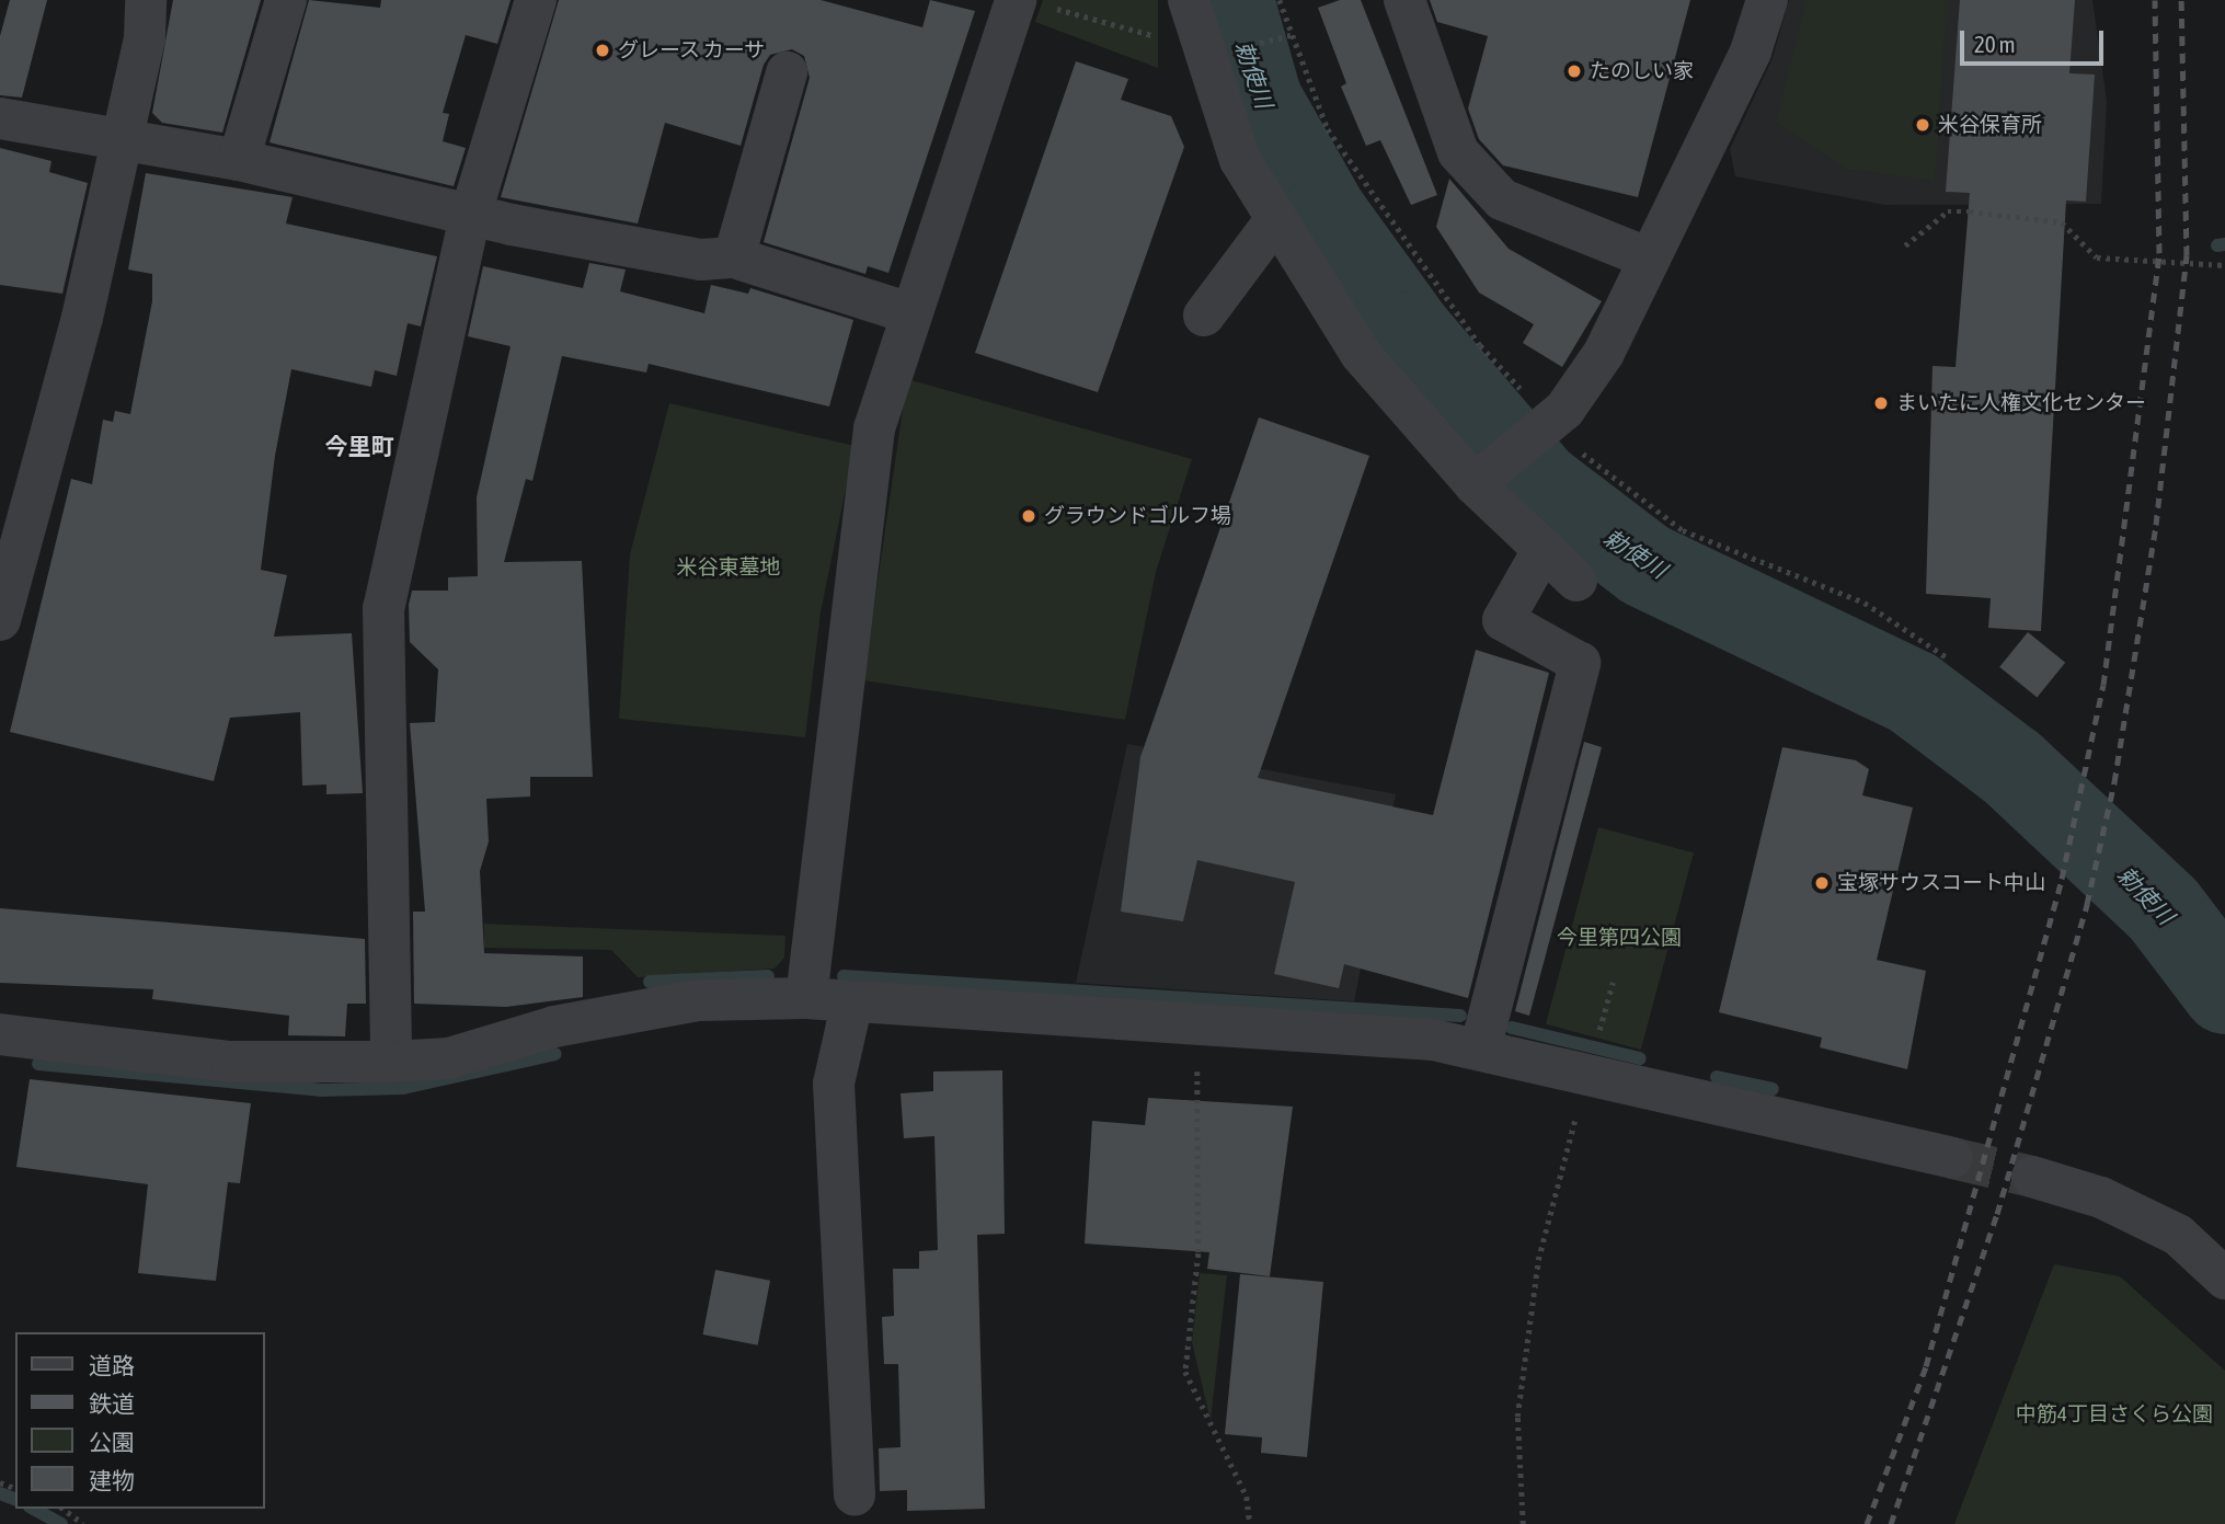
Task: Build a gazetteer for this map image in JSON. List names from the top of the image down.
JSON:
{
  "districts": ["今里町"],
  "water": ["勅使川"],
  "parks": ["米谷東墓地", "今里第四公園", "中筋4丁目さくら公園"],
  "places": [
    "グレース カーサ",
    "たのしい家",
    "米谷保育所",
    "まいたに人権文化センター",
    "グラウンドゴルフ場",
    "宝塚サウスコート中山"
  ],
  "legend": [
    "道路",
    "鉄道",
    "公園",
    "建物"
  ],
  "scale_bar": "20 m"
}
